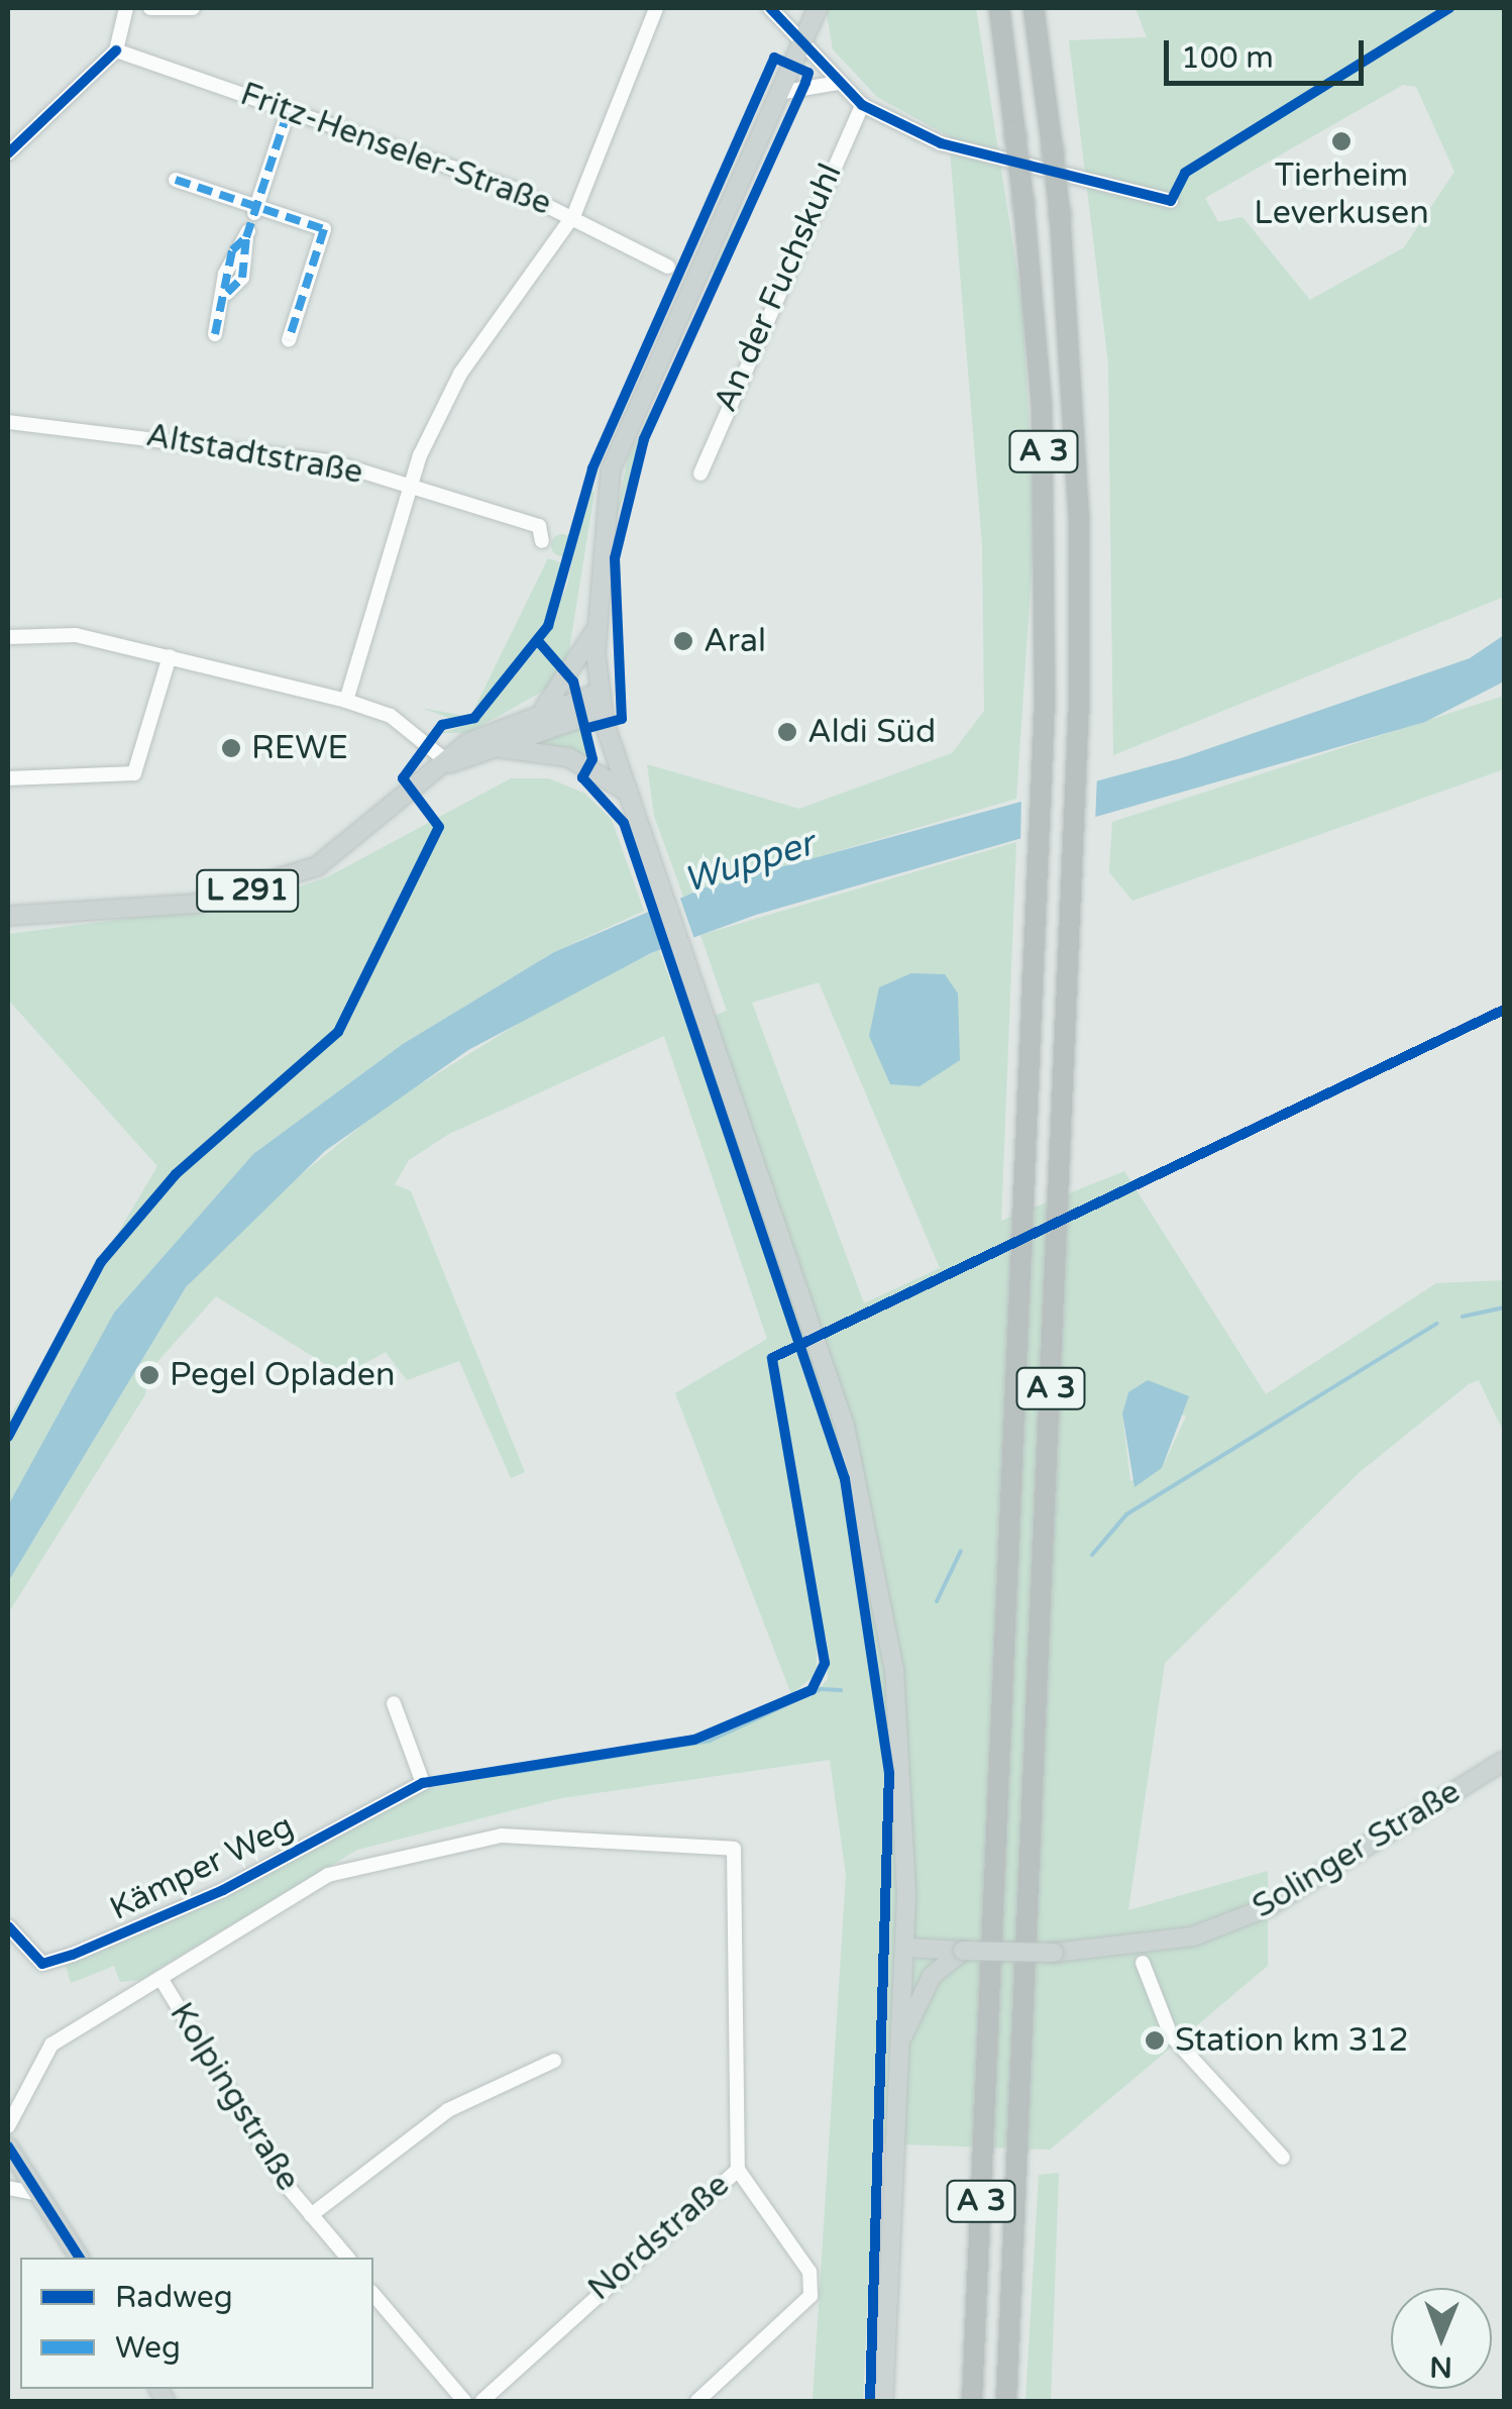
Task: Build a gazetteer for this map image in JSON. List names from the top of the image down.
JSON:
{
  "streets": {
    "highway": ["A 3"],
    "main road": ["L 291", "Solinger Straße"],
    "street": [
      "Fritz-Henseler-Straße",
      "An der Fuchskuhl",
      "Altstadtstraße",
      "Kämper Weg",
      "Kolpingstraße",
      "Nordstraße"
    ]
  },
  "crossings": [
    ["Kolpingstraße", "Nordstraße"]
  ],
  "water": ["Wupper"],
  "places": [
    "Tierheim Leverkusen",
    "Aral",
    "Aldi Süd",
    "REWE",
    "Pegel Opladen",
    "Station km 312"
  ],
  "legend": ["Radweg", "Weg"],
  "scale_bar": "100 m",
  "north": "bottom"
}
